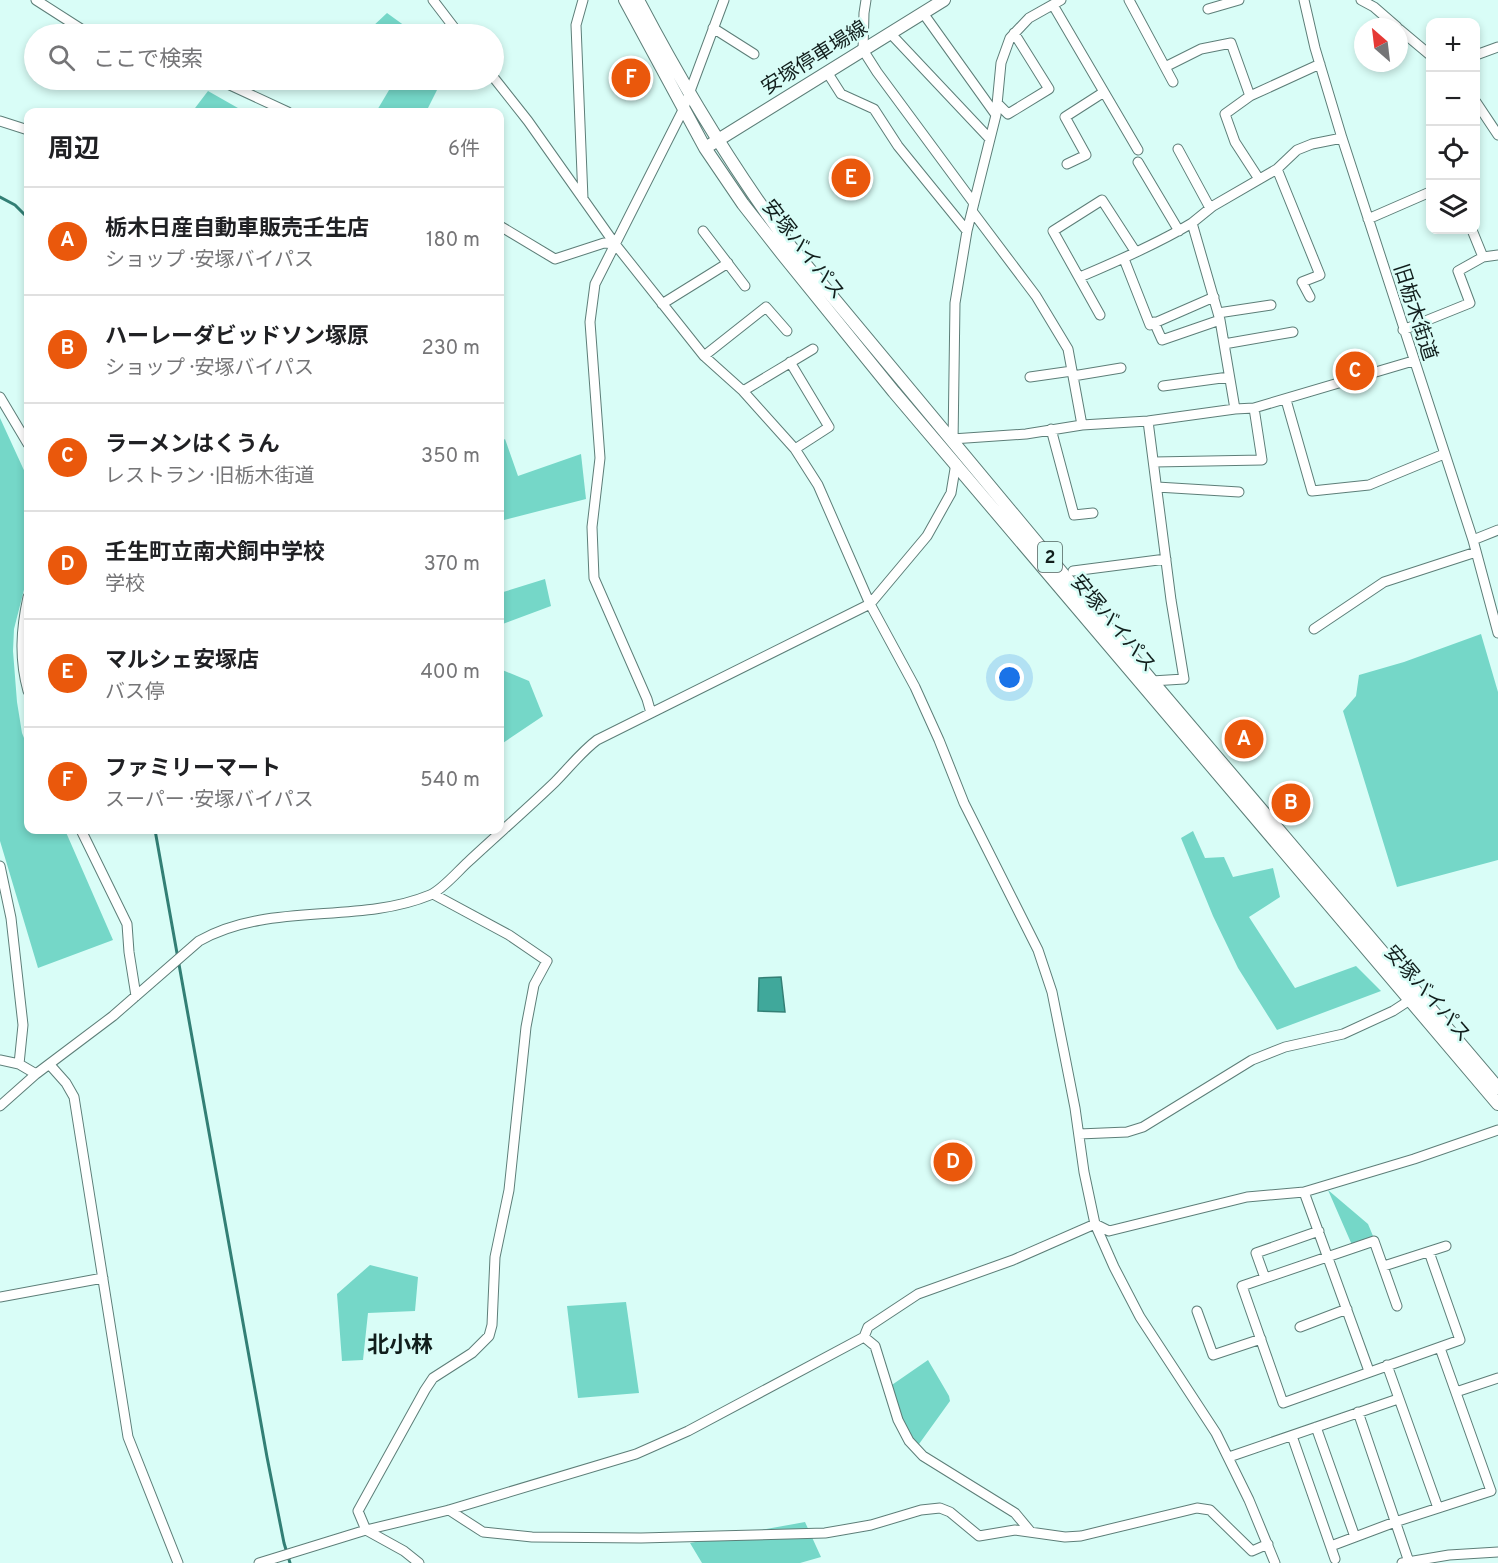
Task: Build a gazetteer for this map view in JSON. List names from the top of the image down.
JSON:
{
  "streets": {
    "main road": ["安塚停車場線", "安塚バイパス", "2"],
    "street": ["旧栃木街道"]
  },
  "crossings": [
    ["安塚停車場線", "安塚バイパス"]
  ],
  "districts": ["北小林"],
  "north": "top left",
  "page": {
    "map_buttons": ["+", "−"],
    "search": "ここで検索",
    "pins": [
      "F",
      "E",
      "C",
      "A",
      "B",
      "D"
    ],
    "heading": ["周辺", "6件"],
    "list": [
      {
        "mark": "A",
        "name": "栃木日産自動車販売壬生店",
        "note": "ショップ · 安塚バイパス",
        "value": "180 m"
      },
      {
        "mark": "B",
        "name": "ハーレーダビッドソン塚原",
        "note": "ショップ · 安塚バイパス",
        "value": "230 m"
      },
      {
        "mark": "C",
        "name": "ラーメンはくうん",
        "note": "レストラン · 旧栃木街道",
        "value": "350 m"
      },
      {
        "mark": "D",
        "name": "壬生町立南犬飼中学校",
        "note": "学校",
        "value": "370 m"
      },
      {
        "mark": "E",
        "name": "マルシェ安塚店",
        "note": "バス停",
        "value": "400 m"
      },
      {
        "mark": "F",
        "name": "ファミリーマート",
        "note": "スーパー · 安塚バイパス",
        "value": "540 m"
      }
    ]
  }
}
